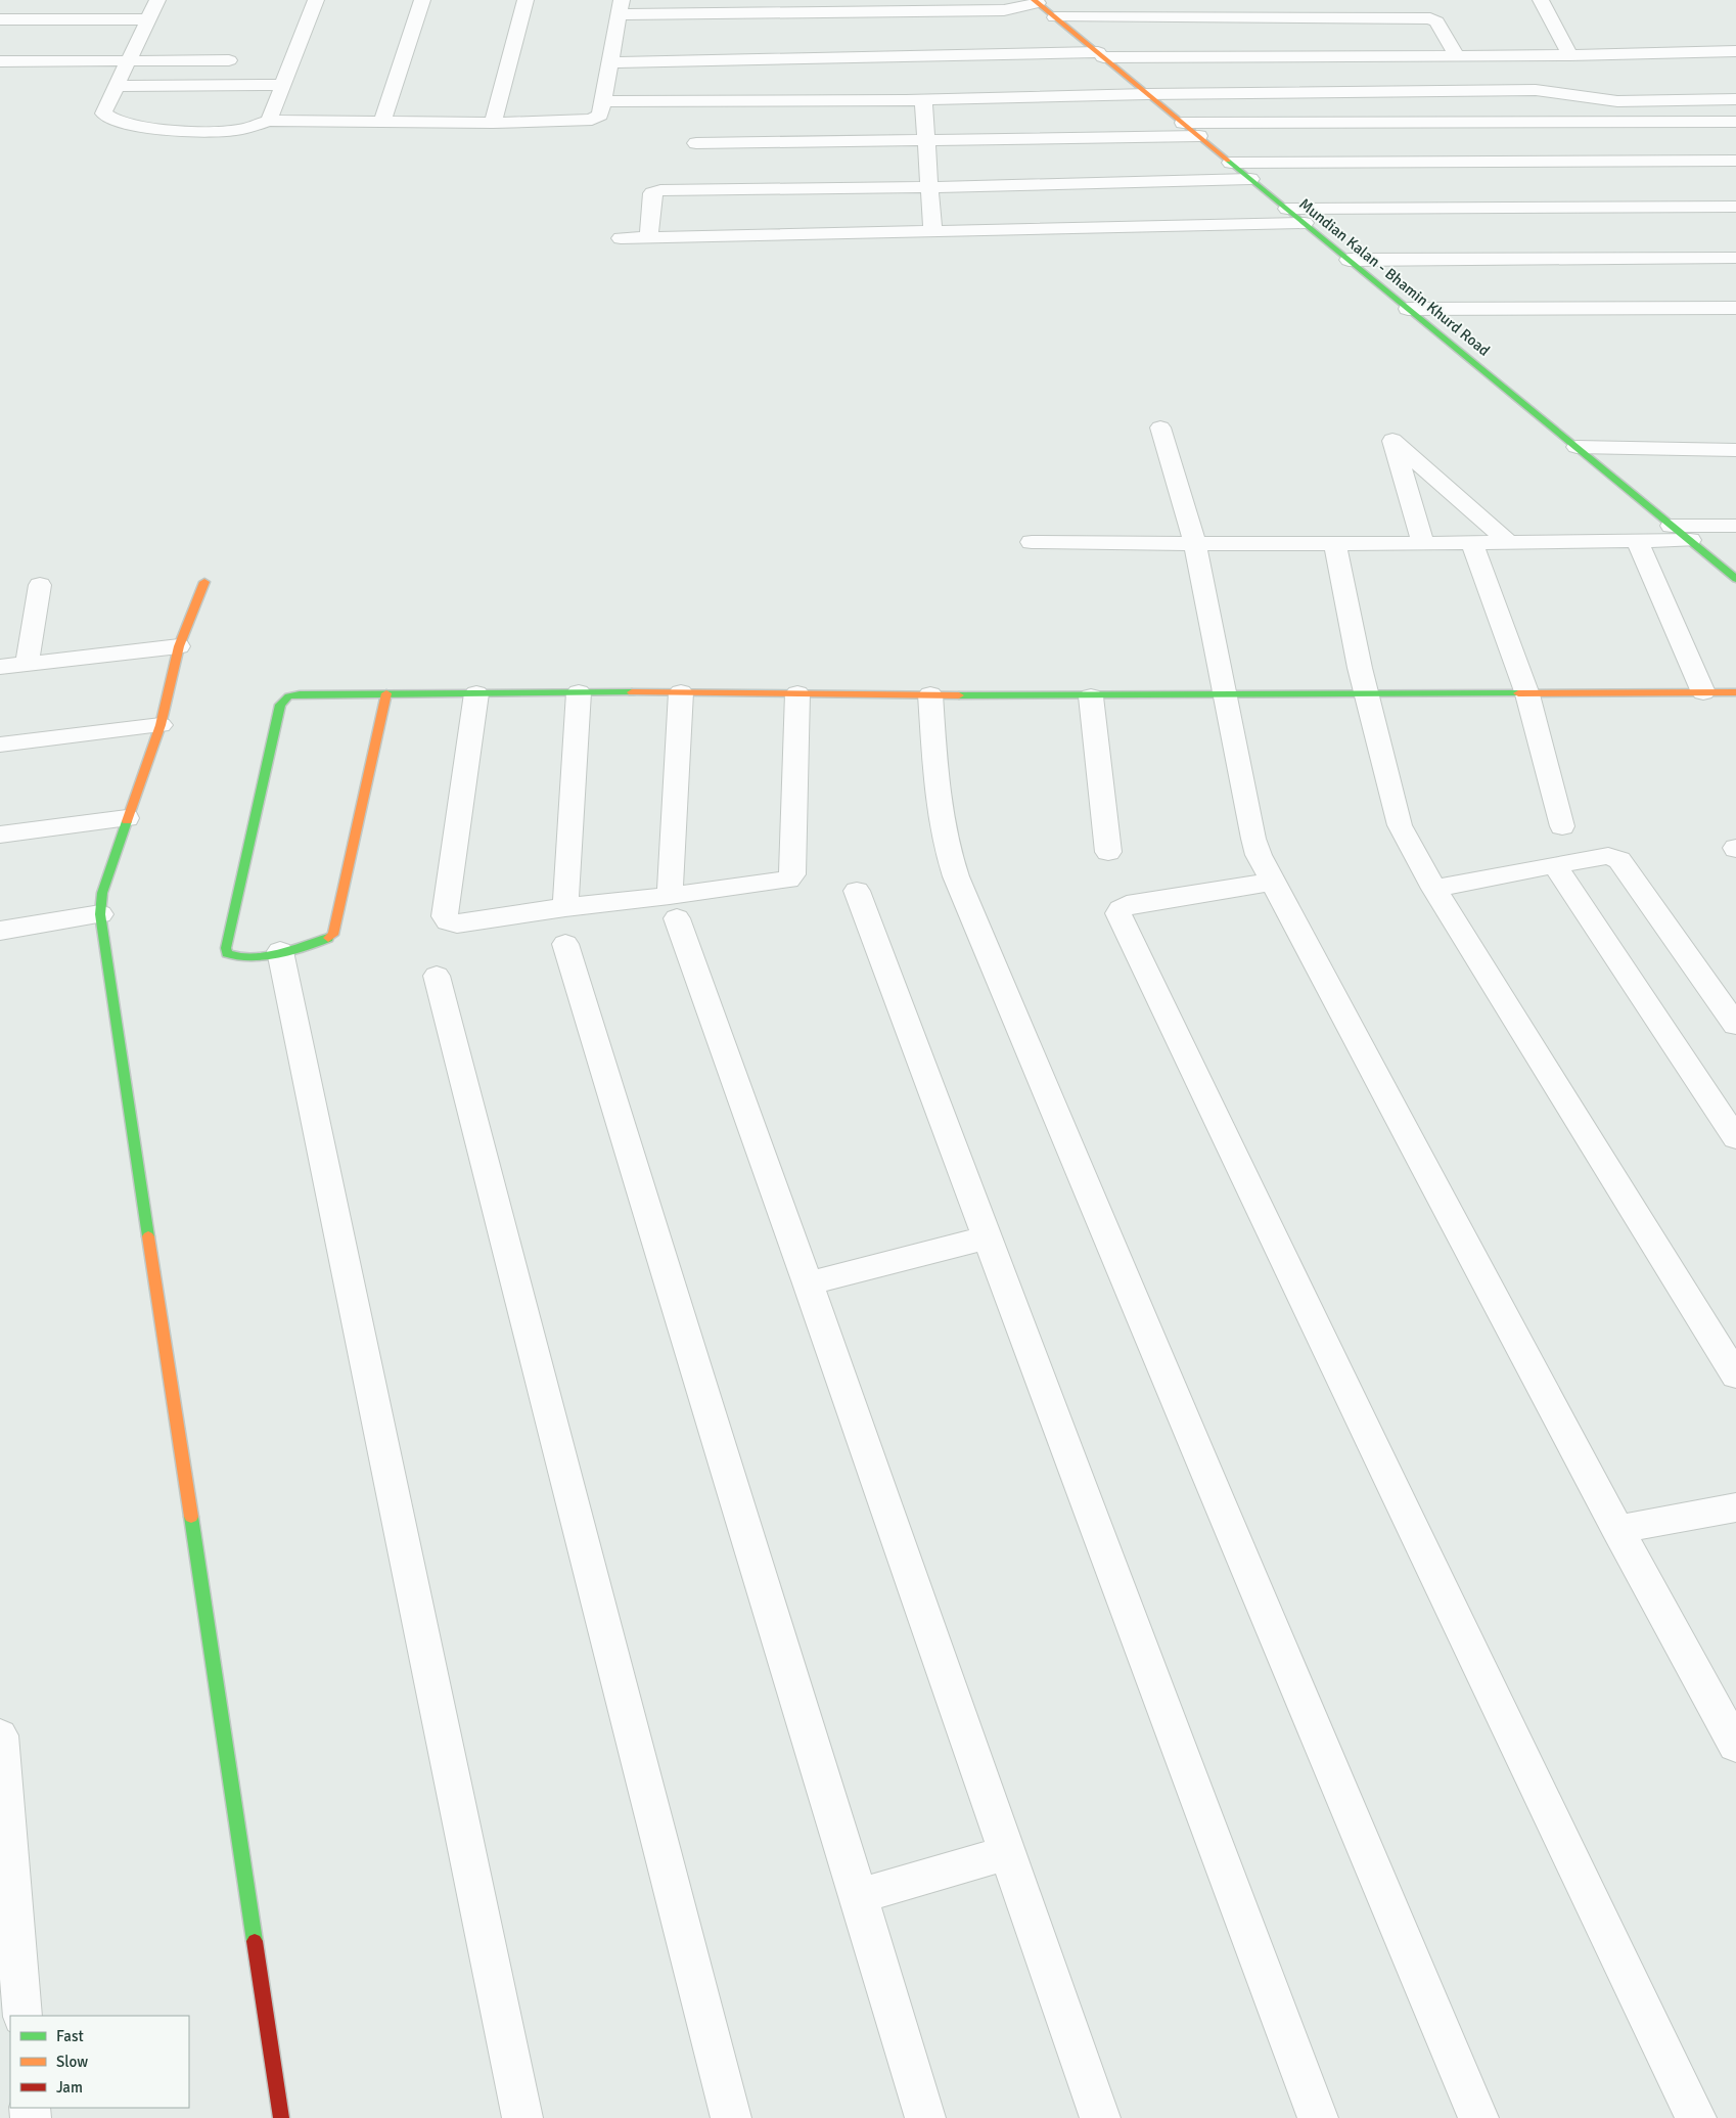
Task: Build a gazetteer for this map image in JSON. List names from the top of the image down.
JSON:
{
  "streets": {
    "street": ["Mundian Kalan - Bhamin Khurd Road"]
  },
  "legend": ["Fast", "Slow", "Jam"]
}
